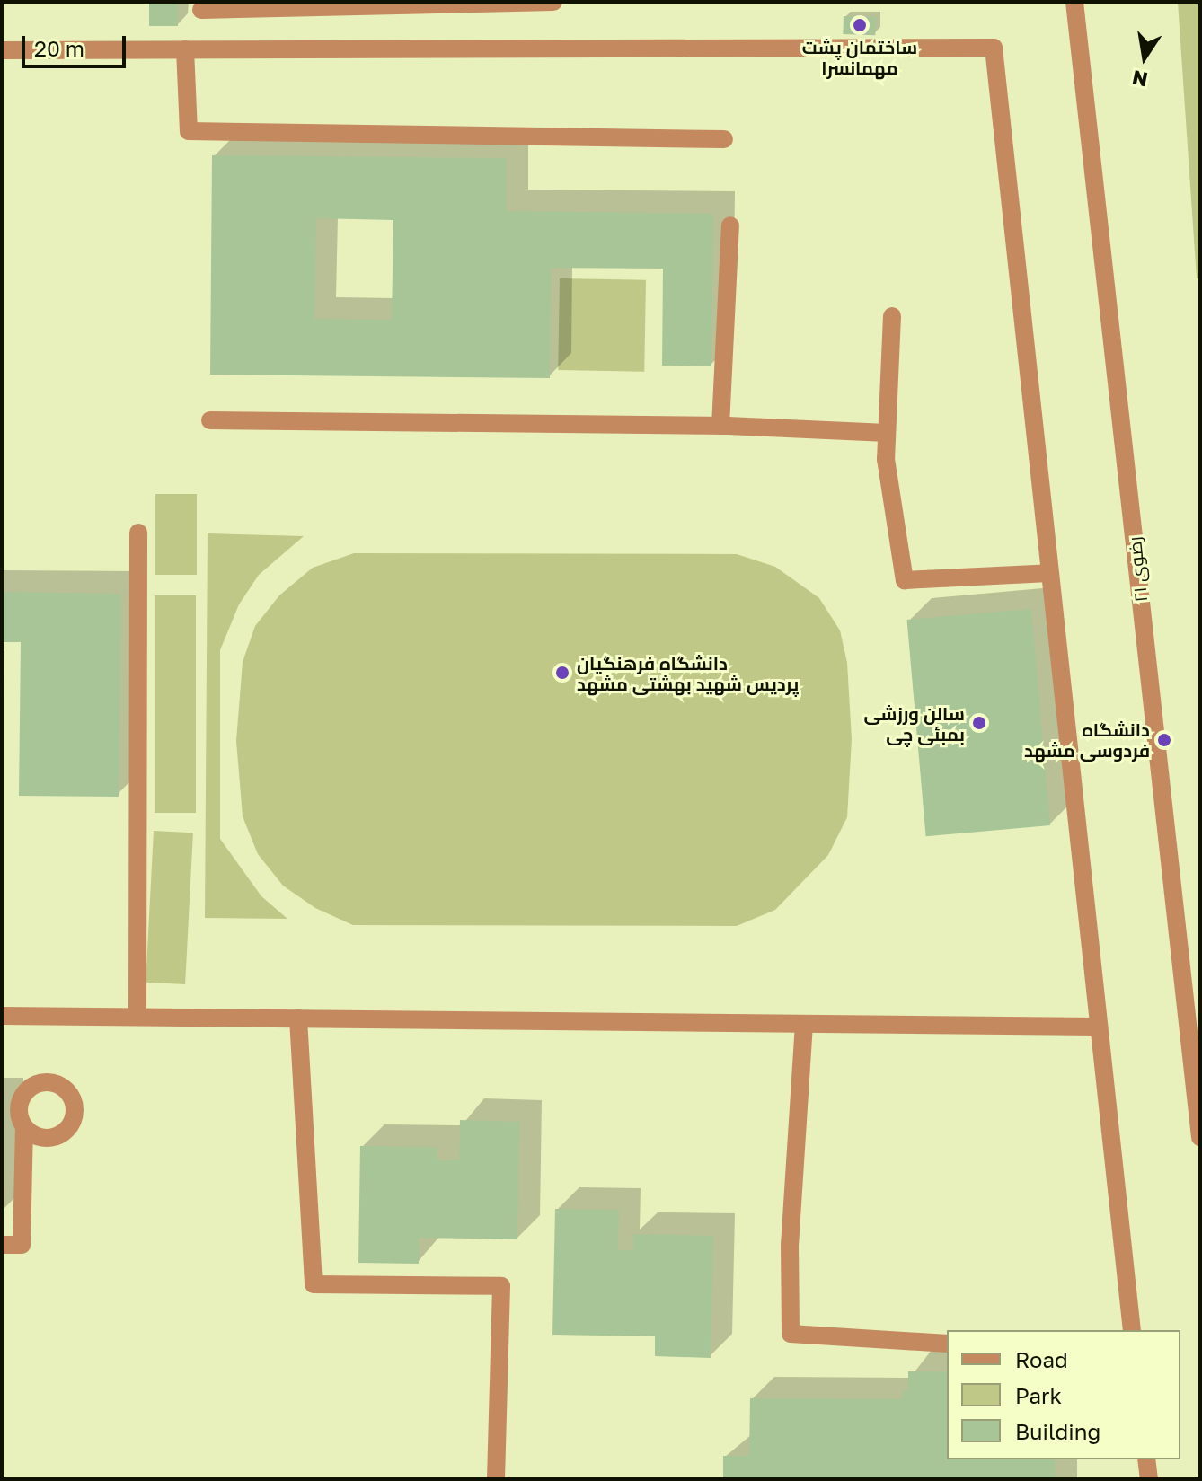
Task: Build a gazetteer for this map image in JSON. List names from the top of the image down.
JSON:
{
  "streets": {
    "street": ["رضوی ۲۱"]
  },
  "places": [
    "ساختمان پشت مهمانسرا",
    "دانشگاه فرهنگیان پردیس شهید بهشتی مشهد",
    "سالن ورزشی بمبئی چی",
    "دانشگاه فردوسی مشهد"
  ],
  "legend": ["Road", "Park", "Building"],
  "scale_bar": "20 m",
  "north": "bottom"
}
